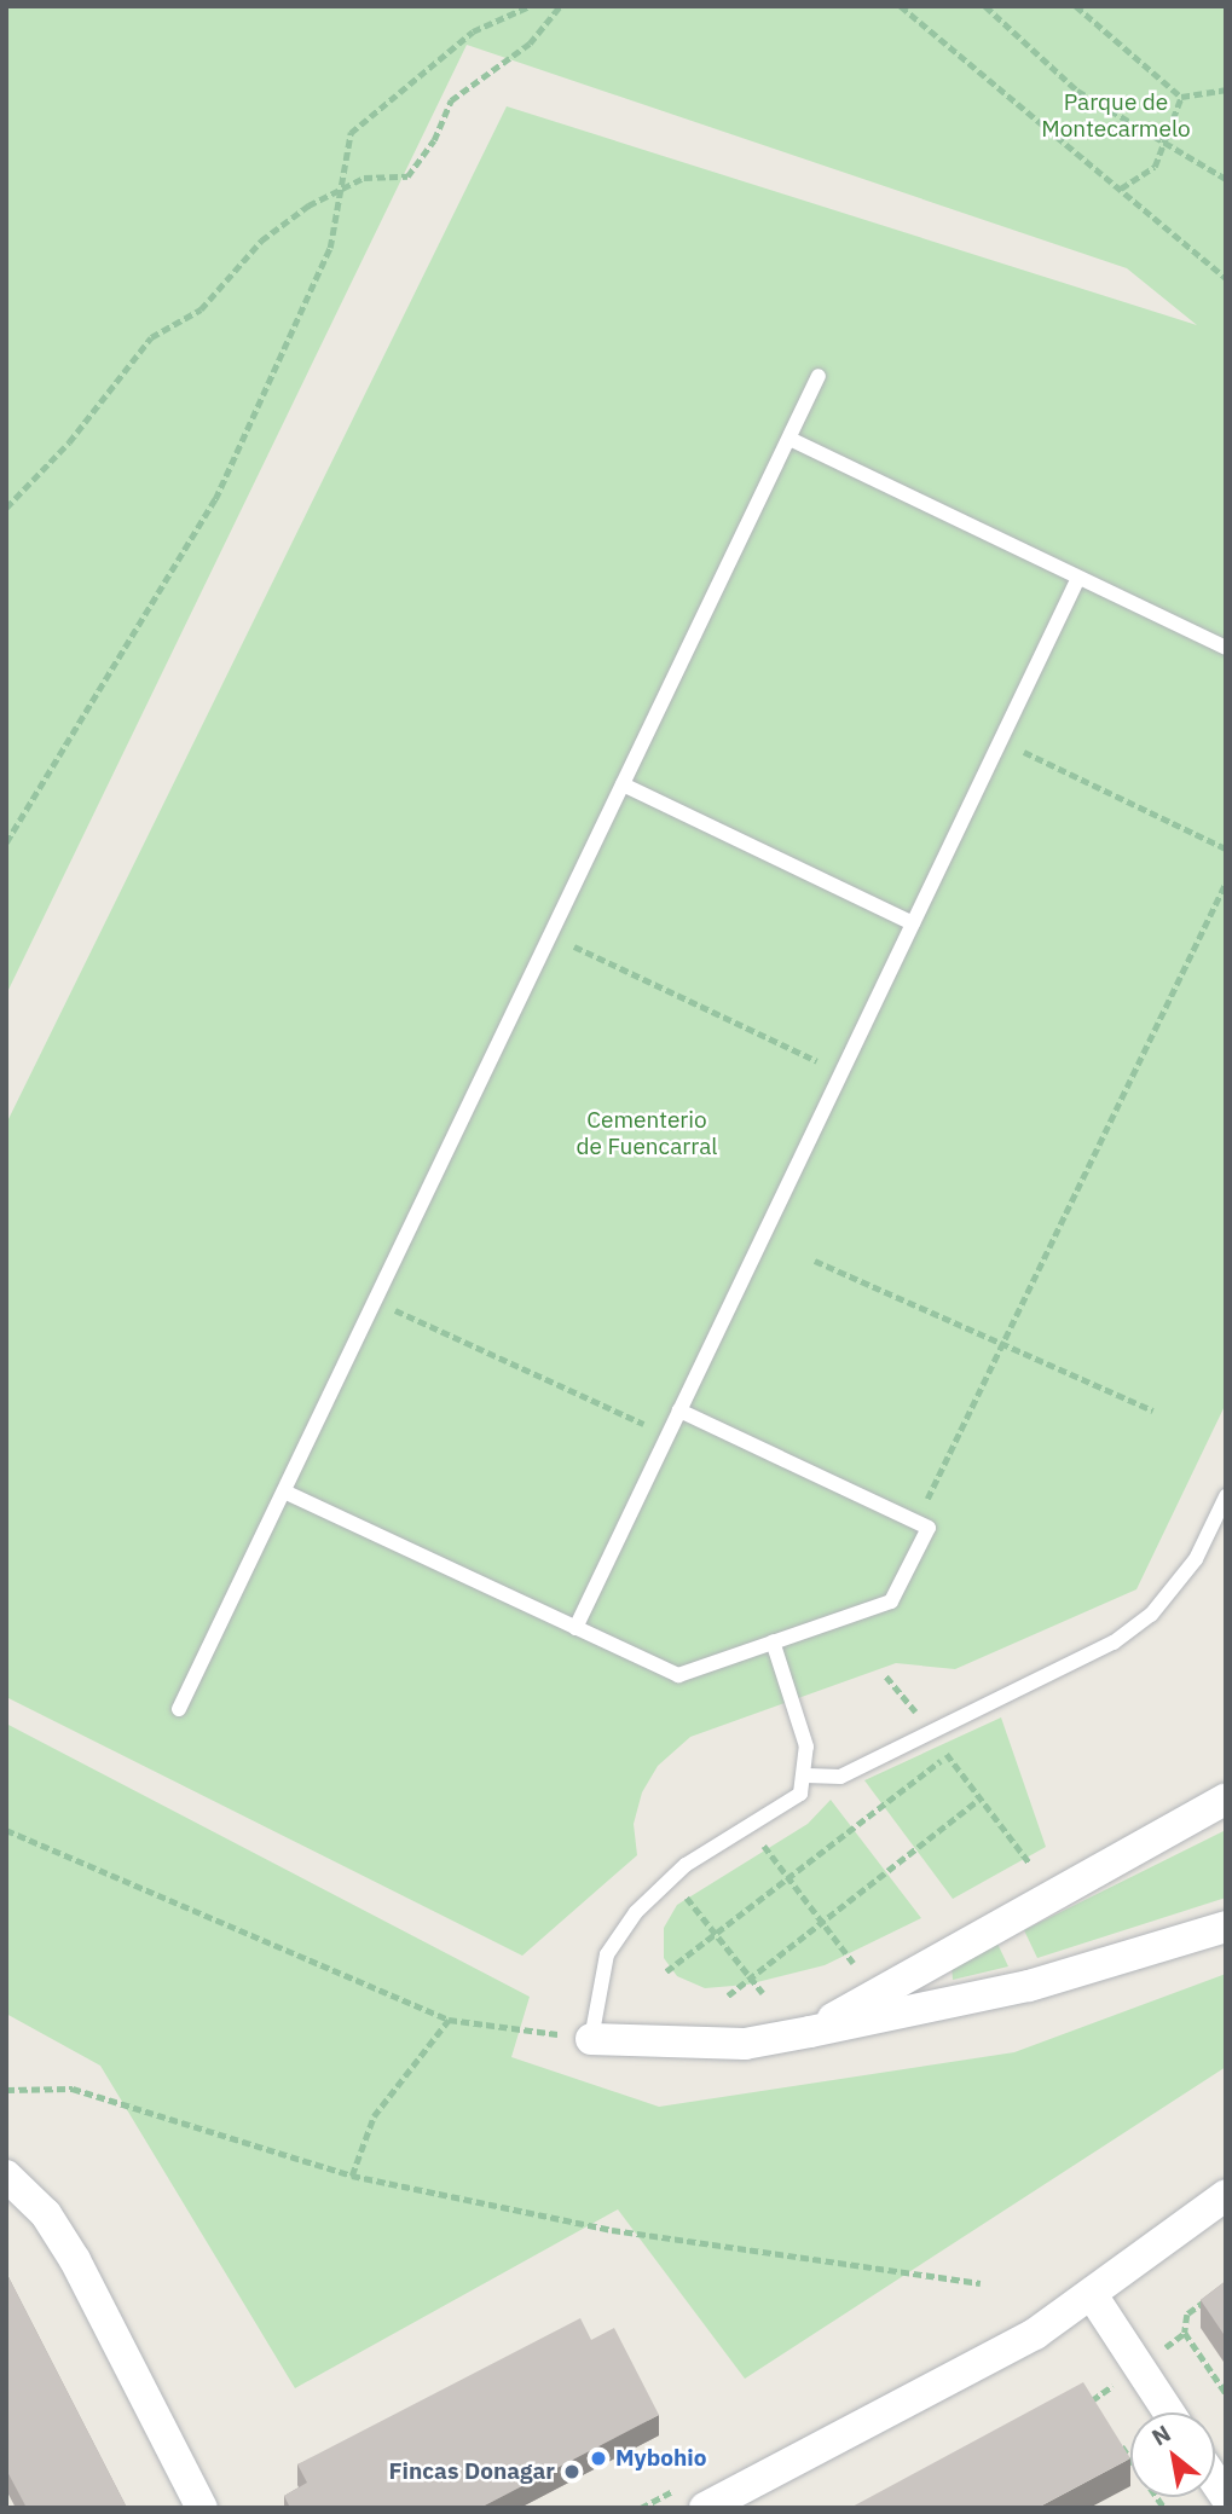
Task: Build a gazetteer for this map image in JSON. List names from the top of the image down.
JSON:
{
  "parks": ["Parque de Montecarmelo", "Cementerio de Fuencarral"],
  "places": ["Mybohio", "Fincas Donagar"],
  "north": "top left"
}
